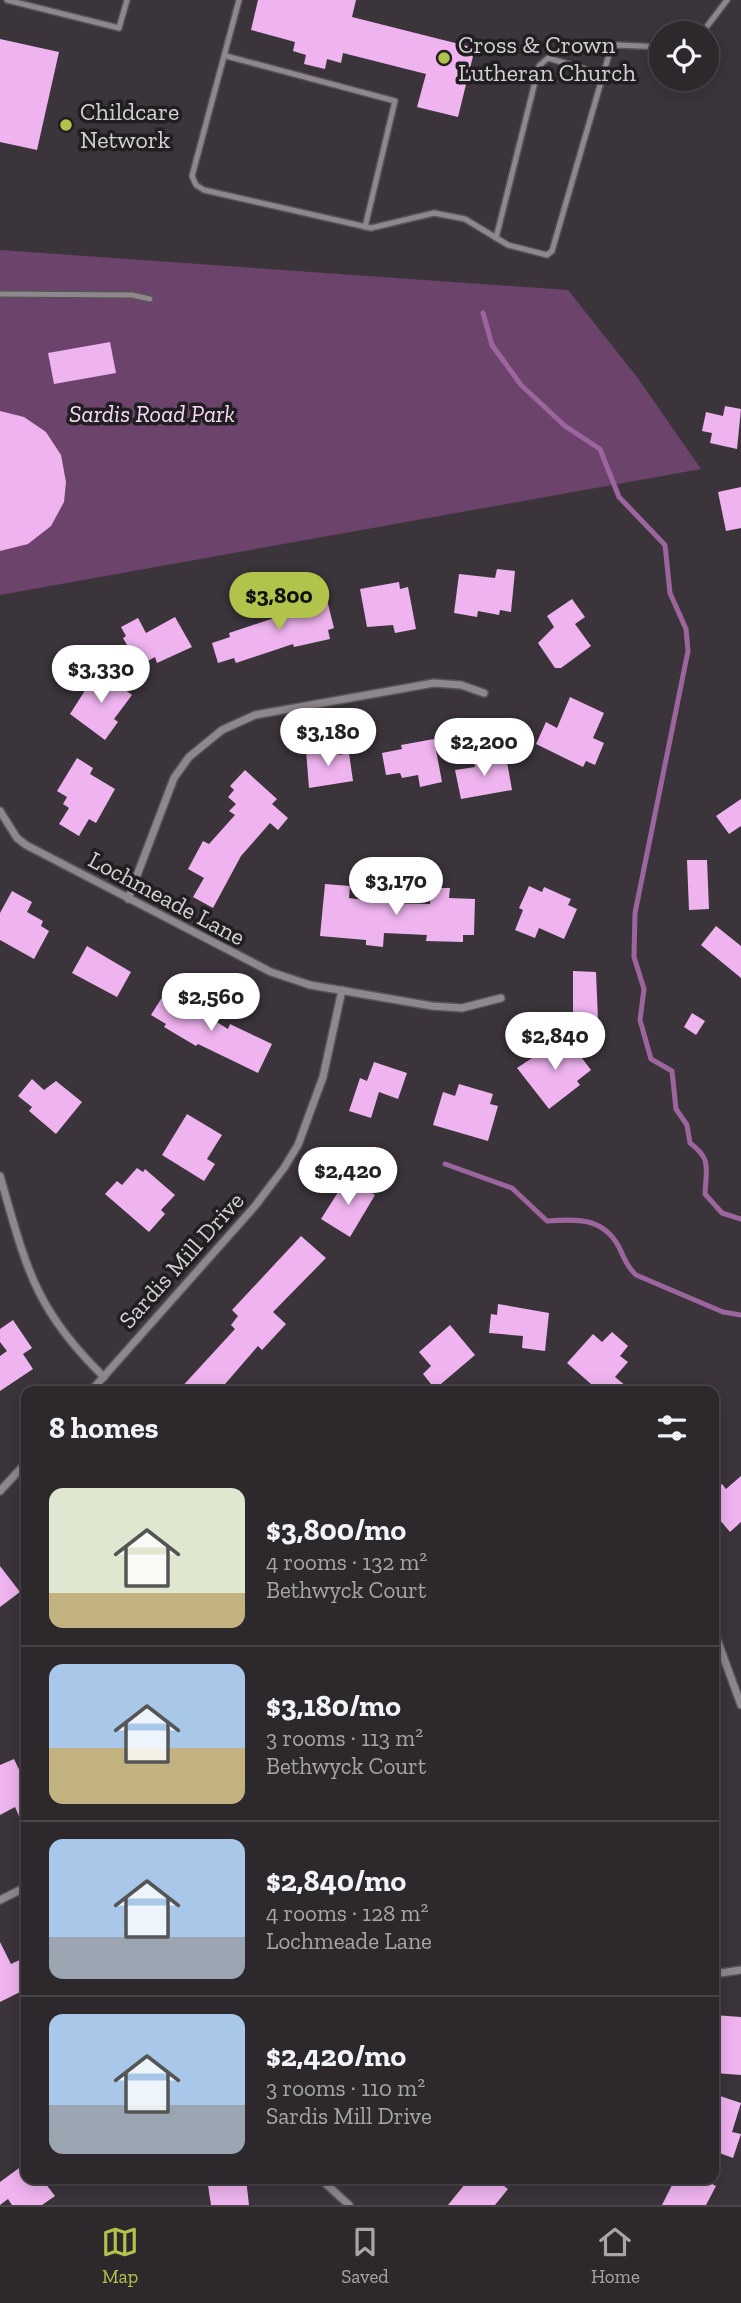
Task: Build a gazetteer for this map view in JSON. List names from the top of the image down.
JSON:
{
  "streets": {
    "street": ["Lochmeade Lane", "Sardis Mill Drive"]
  },
  "crossings": [
    ["Lochmeade Lane", "Sardis Mill Drive"]
  ],
  "parks": ["Sardis Road Park"],
  "places": ["Cross & Crown Lutheran Church", "Childcare Network"],
  "page": {
    "price": [
      "$3,800",
      "$3,330",
      "$3,180",
      "$2,200",
      "$3,170",
      "$2,560",
      "$2,840",
      "$2,420"
    ],
    "heading": "8 homes",
    "list": [
      {
        "name": "$3,800/mo",
        "note": "4 rooms · 132 m² · Bethwyck Court"
      },
      {
        "name": "$3,180/mo",
        "note": "3 rooms · 113 m² · Bethwyck Court"
      },
      {
        "name": "$2,840/mo",
        "note": "4 rooms · 128 m² · Lochmeade Lane"
      },
      {
        "name": "$2,420/mo",
        "note": "3 rooms · 110 m² · Sardis Mill Drive"
      }
    ],
    "tabs": ["Map", "Saved", "Home"]
  }
}
